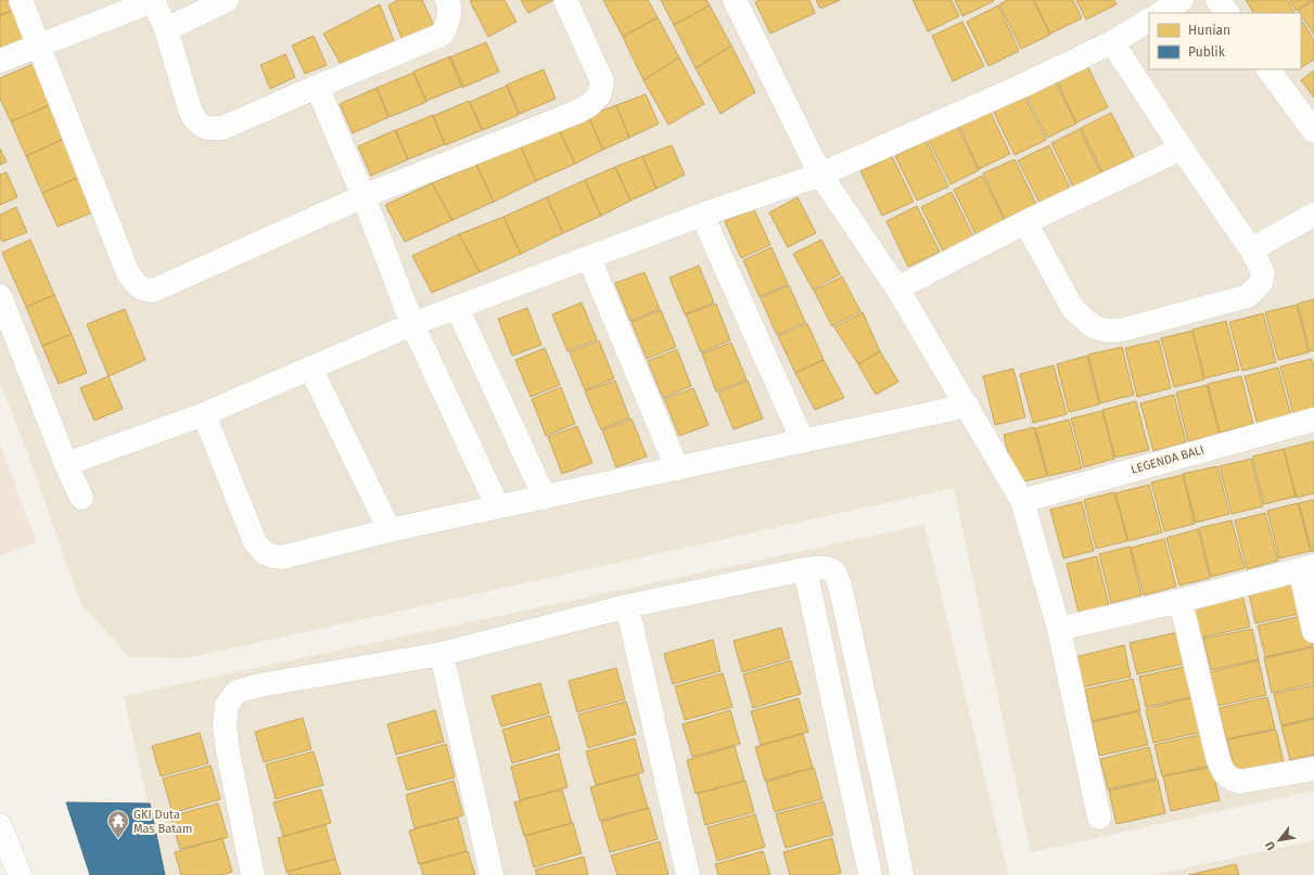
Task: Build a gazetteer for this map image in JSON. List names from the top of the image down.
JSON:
{
  "streets": {
    "street": ["LEGENDA BALI"]
  },
  "places": {
    "temple": ["GKI Duta Mas Batam"]
  },
  "legend": ["Hunian", "Publik"],
  "north": "bottom left"
}
